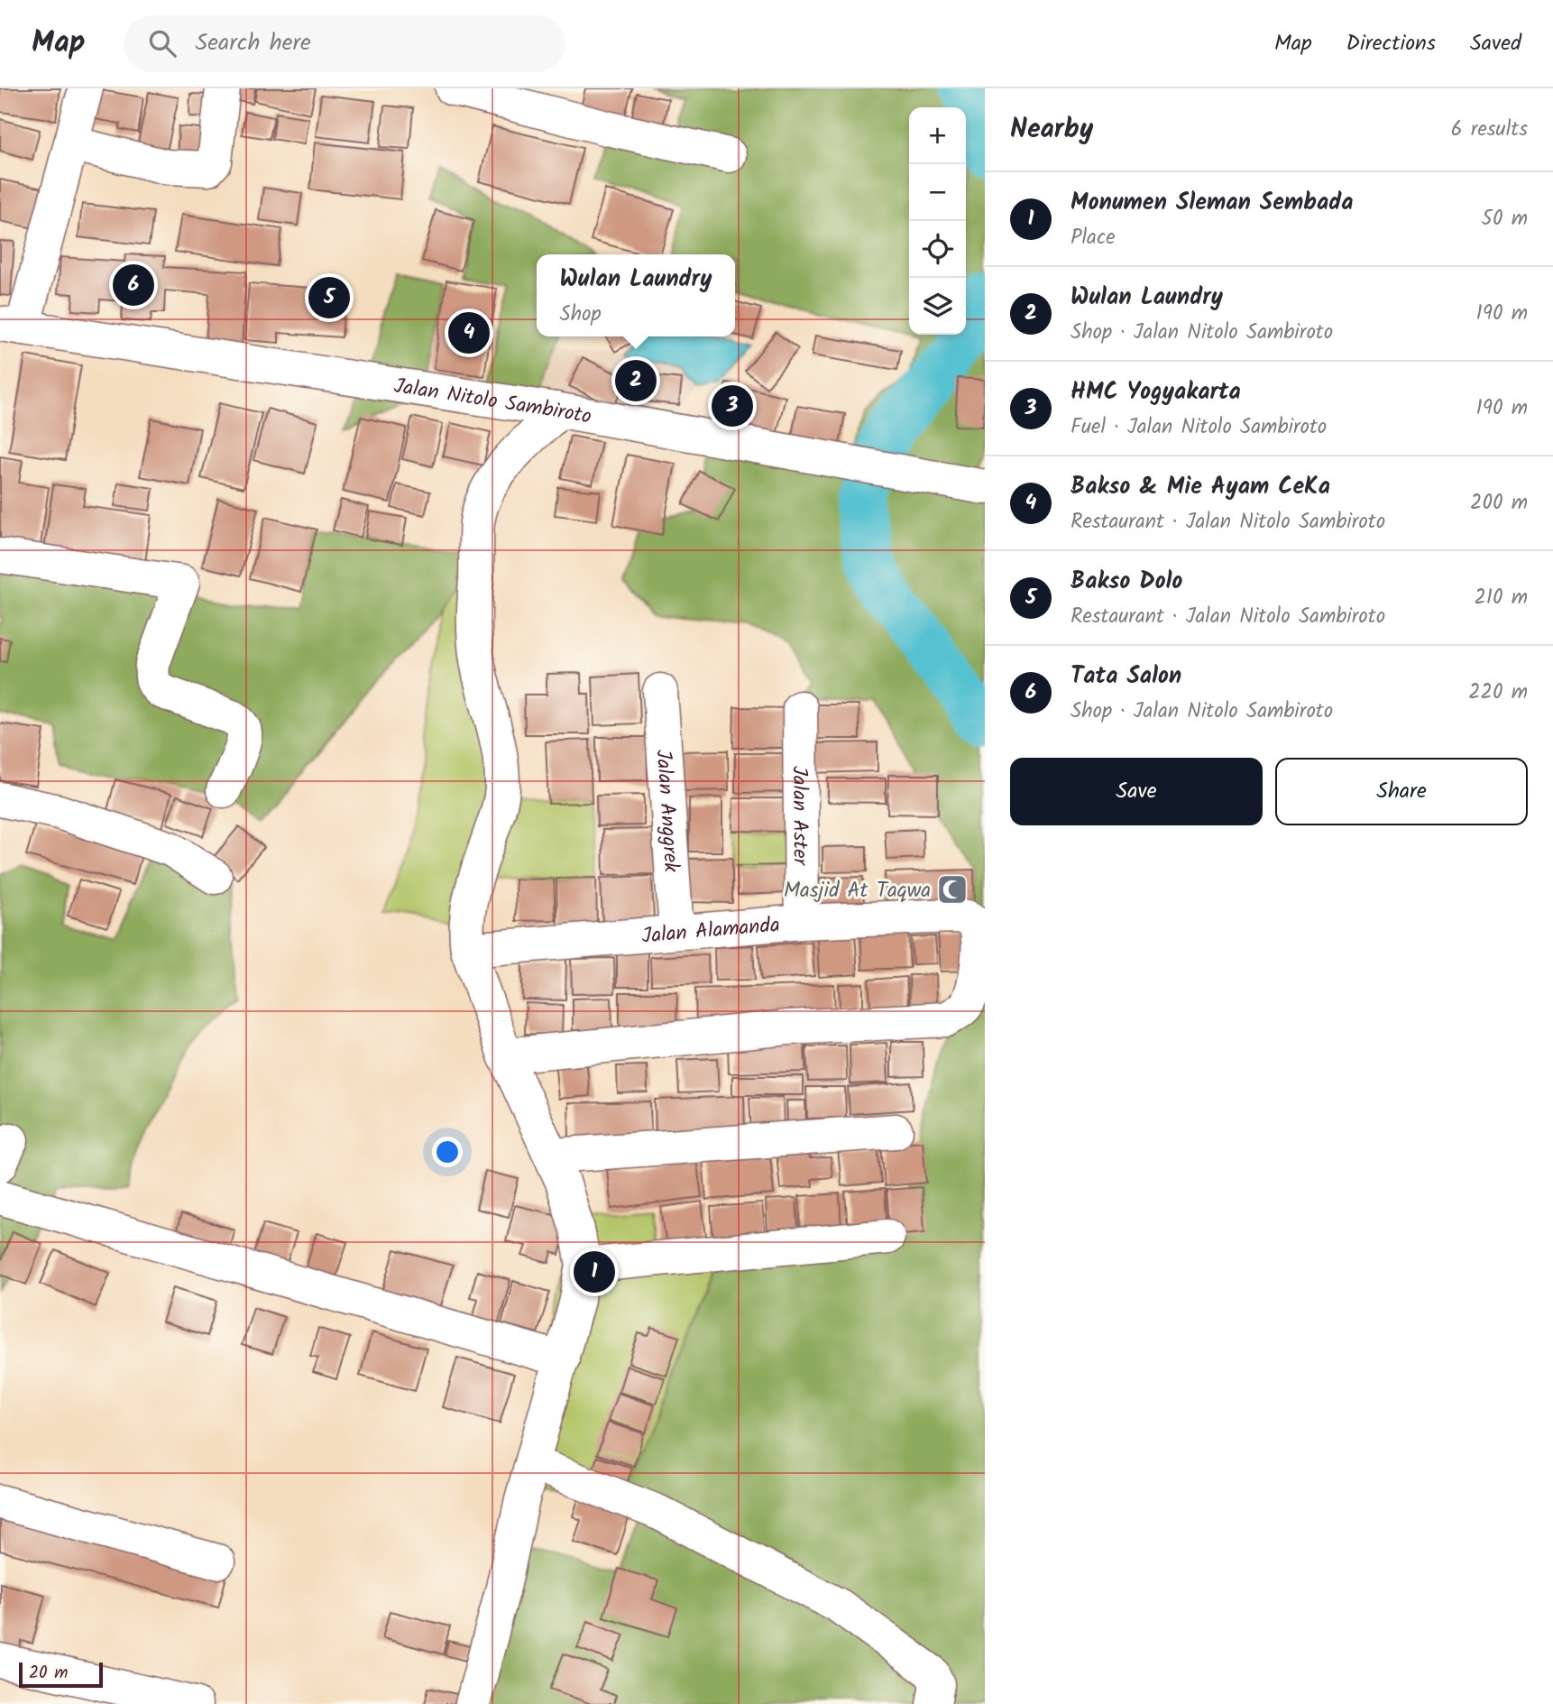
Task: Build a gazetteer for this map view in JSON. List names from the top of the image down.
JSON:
{
  "streets": {
    "street": [
      "Jalan Nitolo Sambiroto",
      "Jalan Anggrek",
      "Jalan Aster",
      "Jalan Alamanda"
    ]
  },
  "crossings": [
    ["Jalan Anggrek", "Jalan Alamanda"],
    ["Jalan Aster", "Jalan Alamanda"]
  ],
  "places": {
    "mosque": ["Masjid At Taqwa"]
  },
  "scale_bar": "20 m",
  "page": {
    "header": "Map",
    "search": "Search here",
    "nav": ["Map", "Directions", "Saved"],
    "heading": ["Nearby", "6 results"],
    "map_buttons": ["+", "−"],
    "list": [
      {
        "mark": "1",
        "name": "Monumen Sleman Sembada",
        "note": "Place",
        "value": "50 m"
      },
      {
        "mark": "2",
        "name": "Wulan Laundry",
        "note": "Shop · Jalan Nitolo Sambiroto",
        "value": "190 m"
      },
      {
        "mark": "3",
        "name": "HMC Yogyakarta",
        "note": "Fuel · Jalan Nitolo Sambiroto",
        "value": "190 m"
      },
      {
        "mark": "4",
        "name": "Bakso & Mie Ayam CeKa",
        "note": "Restaurant · Jalan Nitolo Sambiroto",
        "value": "200 m"
      },
      {
        "mark": "5",
        "name": "Bakso Dolo",
        "note": "Restaurant · Jalan Nitolo Sambiroto",
        "value": "210 m"
      },
      {
        "mark": "6",
        "name": "Tata Salon",
        "note": "Shop · Jalan Nitolo Sambiroto",
        "value": "220 m"
      }
    ],
    "popup": ["Wulan Laundry", "Shop"],
    "pins": [
      "6",
      "5",
      "4",
      "2",
      "3",
      "1"
    ],
    "buttons": ["Save", "Share"],
    "scale": "20 m"
  }
}
